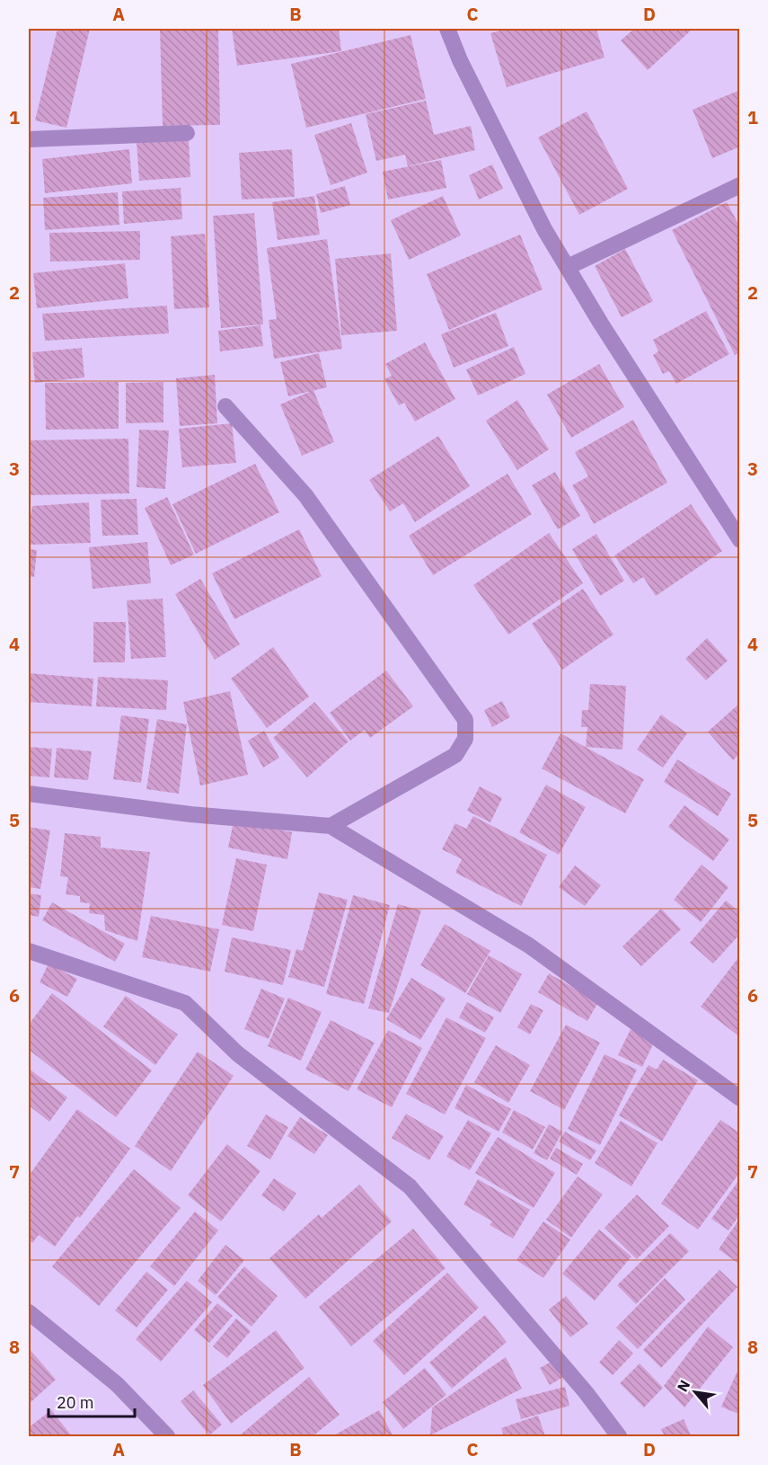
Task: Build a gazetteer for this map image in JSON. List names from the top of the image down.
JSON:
{
  "scale_bar": "20 m",
  "north": "top left",
  "grid": {
    "columns": [
      "A",
      "B",
      "C",
      "D"
    ],
    "rows": [
      "1",
      "2",
      "3",
      "4",
      "5",
      "6",
      "7",
      "8"
    ]
  }
}
